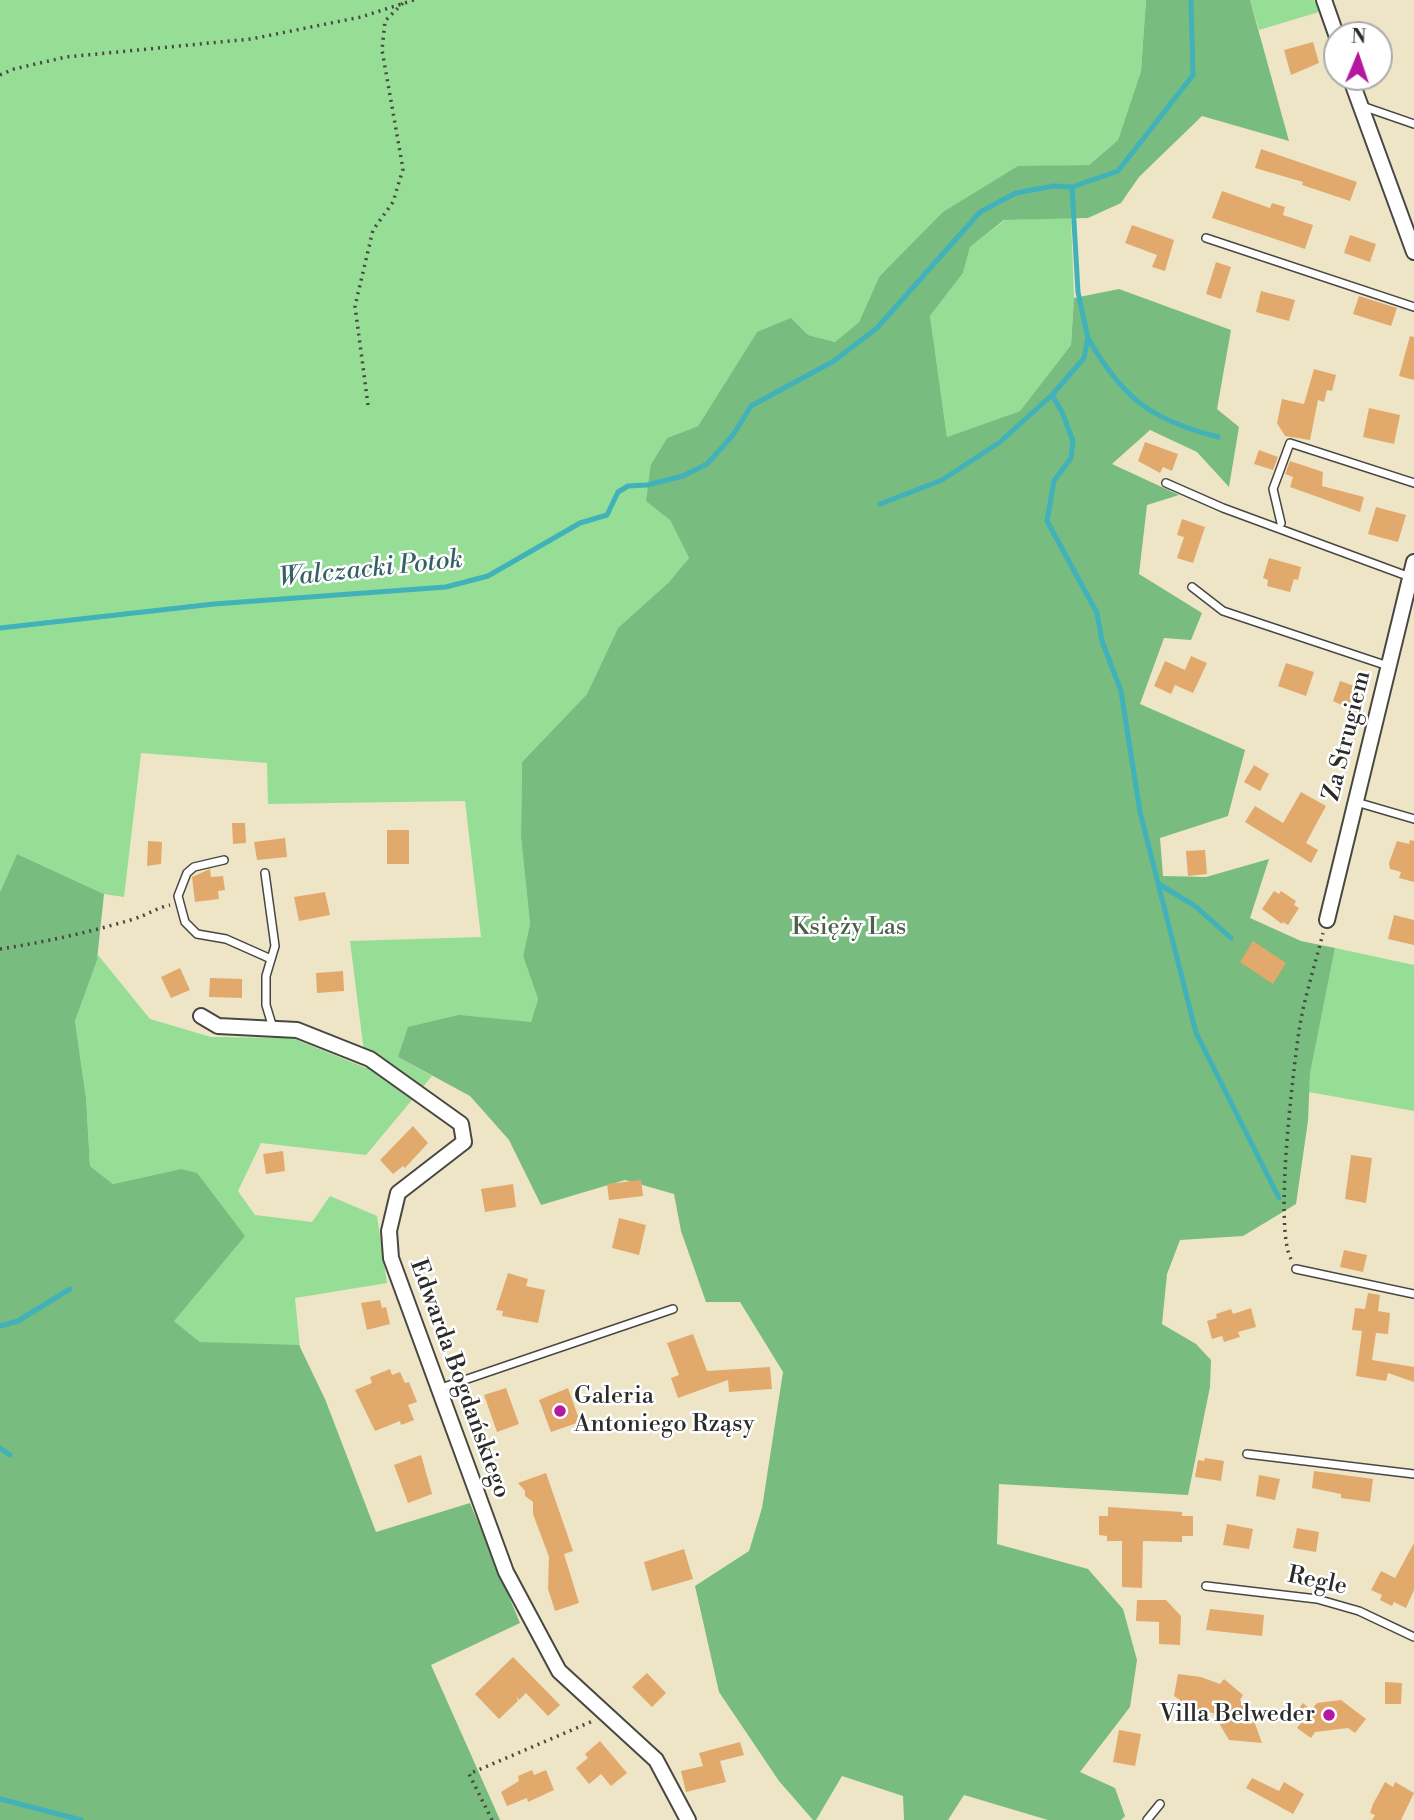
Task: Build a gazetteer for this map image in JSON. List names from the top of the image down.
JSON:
{
  "streets": {
    "street": ["Za Strugiem", "Edwarda Bogdańskiego"],
    "lane": ["Regle"]
  },
  "water": ["Walczacki Potok"],
  "parks": ["Księży Las"],
  "places": ["Galeria Antoniego Rząsy", "Villa Belweder"],
  "north": "top"
}
